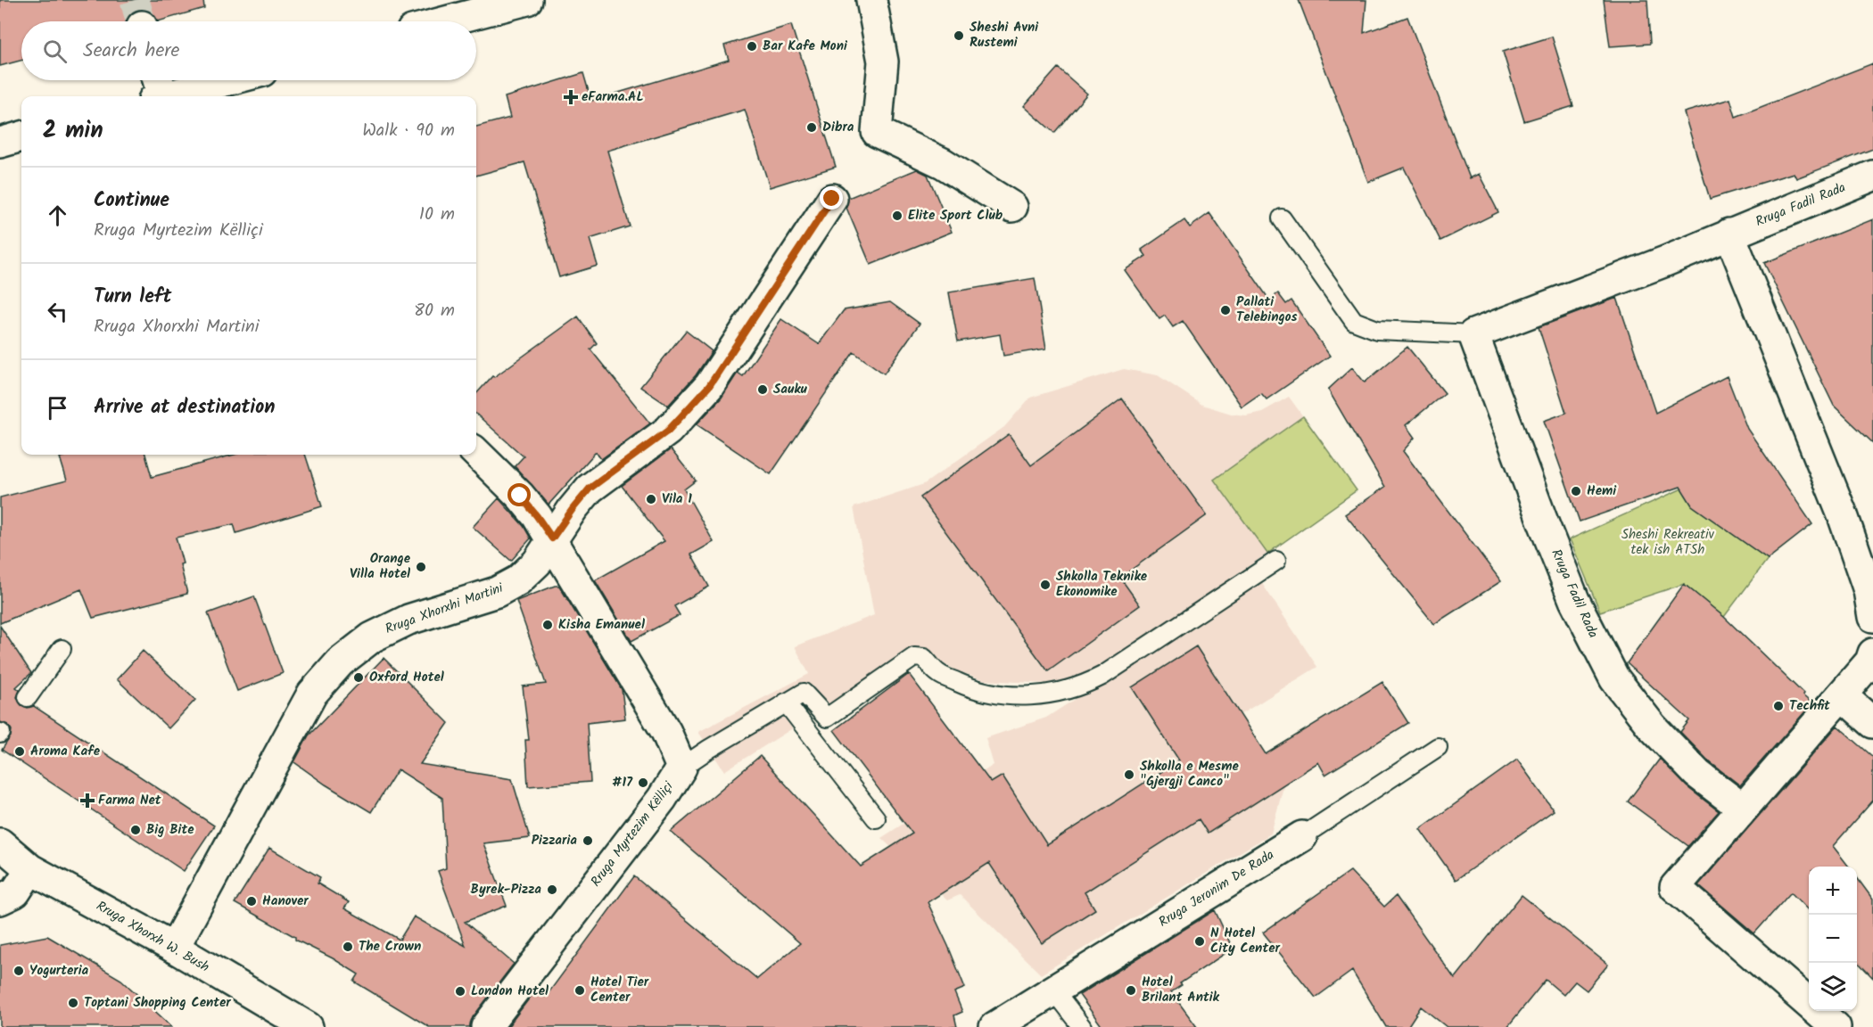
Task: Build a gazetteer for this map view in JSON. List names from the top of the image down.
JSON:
{
  "streets": {
    "street": [
      "Rruga Fadil Rada",
      "Rruga Xhorxhi Martini",
      "Rruga Myrtezim Këlliçi",
      "Rruga Jeronim De Rada",
      "Rruga Xhorxh W. Bush"
    ]
  },
  "crossings": [
    ["Rruga Xhorxhi Martini", "Rruga Myrtezim Këlliçi"],
    ["Rruga Xhorxhi Martini", "Rruga Xhorxh W. Bush"]
  ],
  "parks": ["Sheshi Rekreativ tek ish ATSh"],
  "places": {
    "other": [
      "Sheshi Avni Rustemi",
      "Bar Kafe Moni",
      "Dibra",
      "Elite Sport Club",
      "Pallati Telebingos",
      "Sauku",
      "Hemi",
      "Vila 1",
      "Orange Villa Hotel",
      "Shkolla Teknike Ekonomike",
      "Kisha Emanuel",
      "Oxford Hotel",
      "Techfit",
      "Aroma Kafe",
      "Shkolla e Mesme \"Gjergji Canco\"",
      "#17",
      "Big Bite",
      "Pizzaria",
      "Byrek-Pizza",
      "Hanover",
      "N Hotel City Center",
      "The Crown",
      "Yogurteria",
      "Hotel Tier Center",
      "Hotel Brilant Antik",
      "London Hotel",
      "Toptani Shopping Center"
    ],
    "health": ["eFarma.AL", "Farma Net"]
  },
  "page": {
    "search": "Search here",
    "heading": ["2 min", "Walk · 90 m"],
    "list": [
      ["Continue", "Rruga Myrtezim Këlliçi", "10 m"],
      ["Turn left", "Rruga Xhorxhi Martini", "80 m"],
      "Arrive at destination"
    ],
    "map_buttons": ["+", "−"]
  }
}
